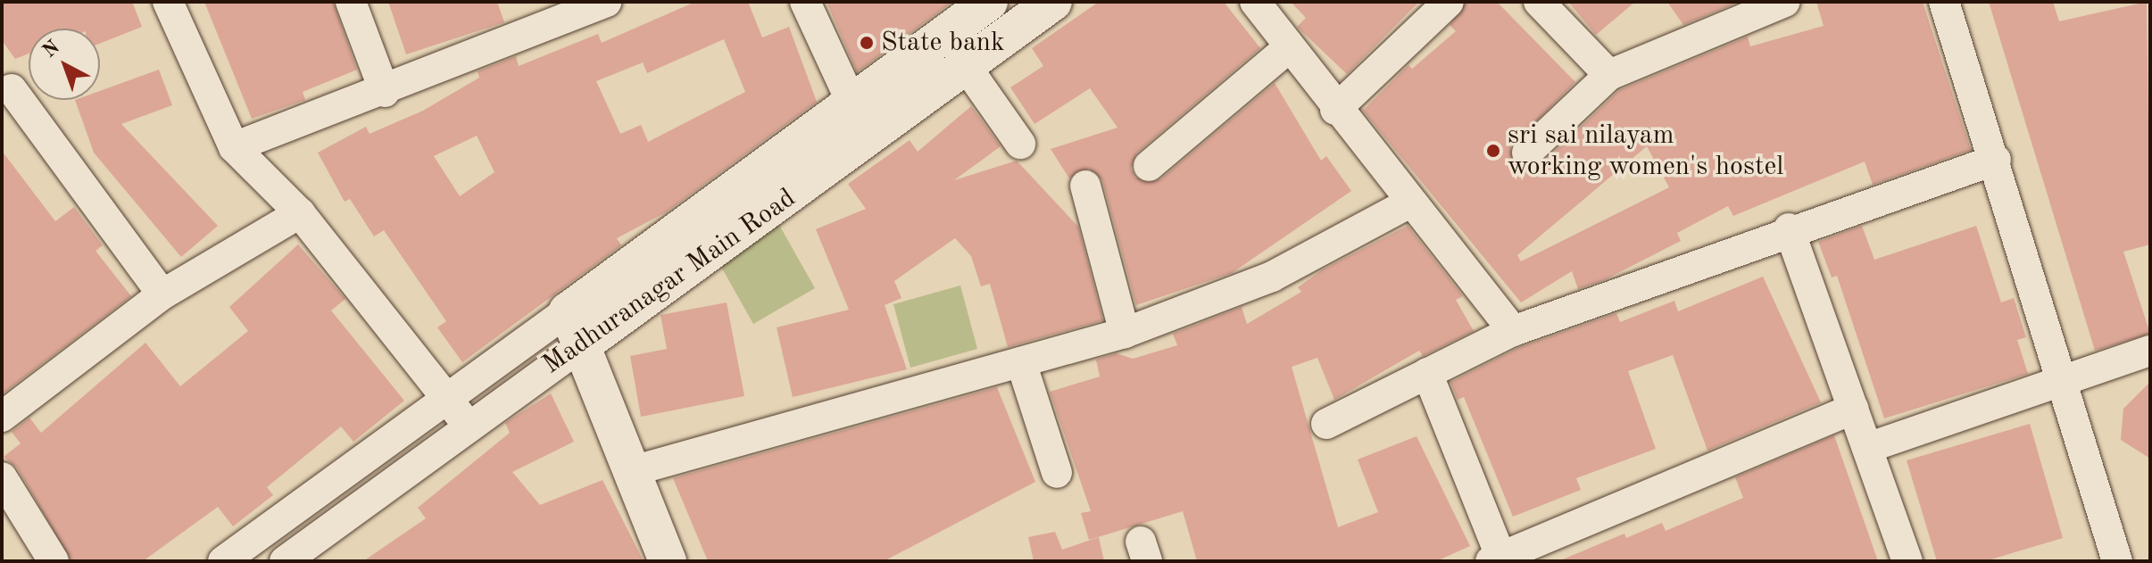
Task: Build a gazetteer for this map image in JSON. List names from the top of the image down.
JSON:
{
  "streets": {
    "street": ["Madhuranagar Main Road"]
  },
  "places": ["State bank", "sri sai nilayam working women's hostel"],
  "north": "top left"
}
